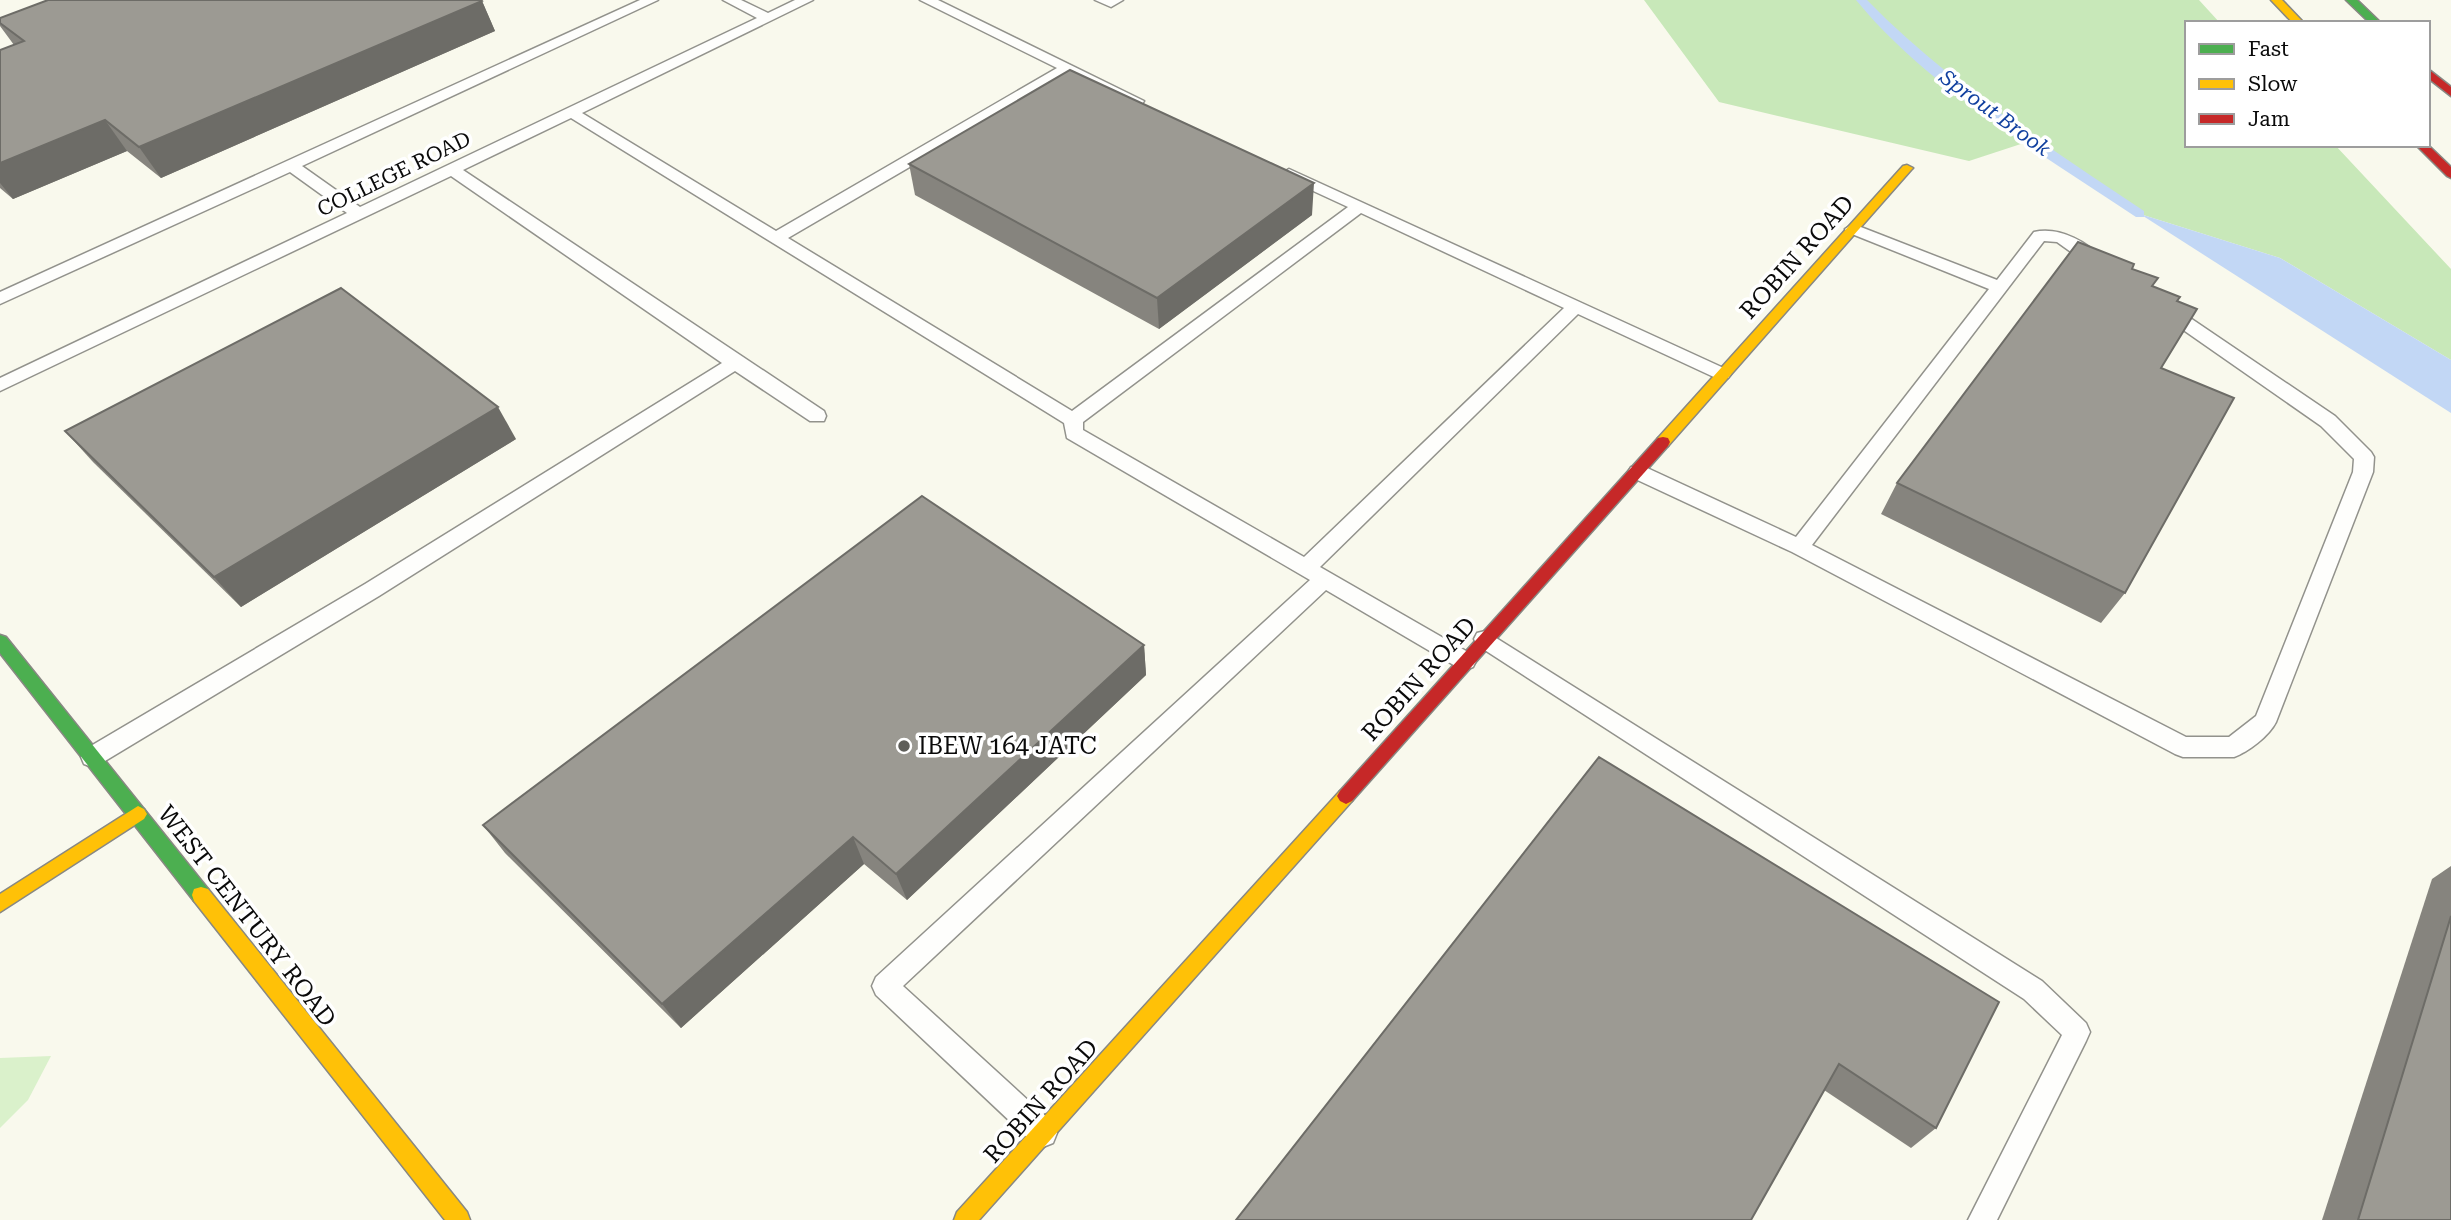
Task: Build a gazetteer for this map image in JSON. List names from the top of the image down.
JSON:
{
  "streets": {
    "main road": ["ROBIN ROAD", "WEST CENTURY ROAD"],
    "lane": ["COLLEGE ROAD"]
  },
  "water": ["Sprout Brook"],
  "places": ["IBEW 164 JATC"],
  "legend": ["Fast", "Slow", "Jam"]
}
